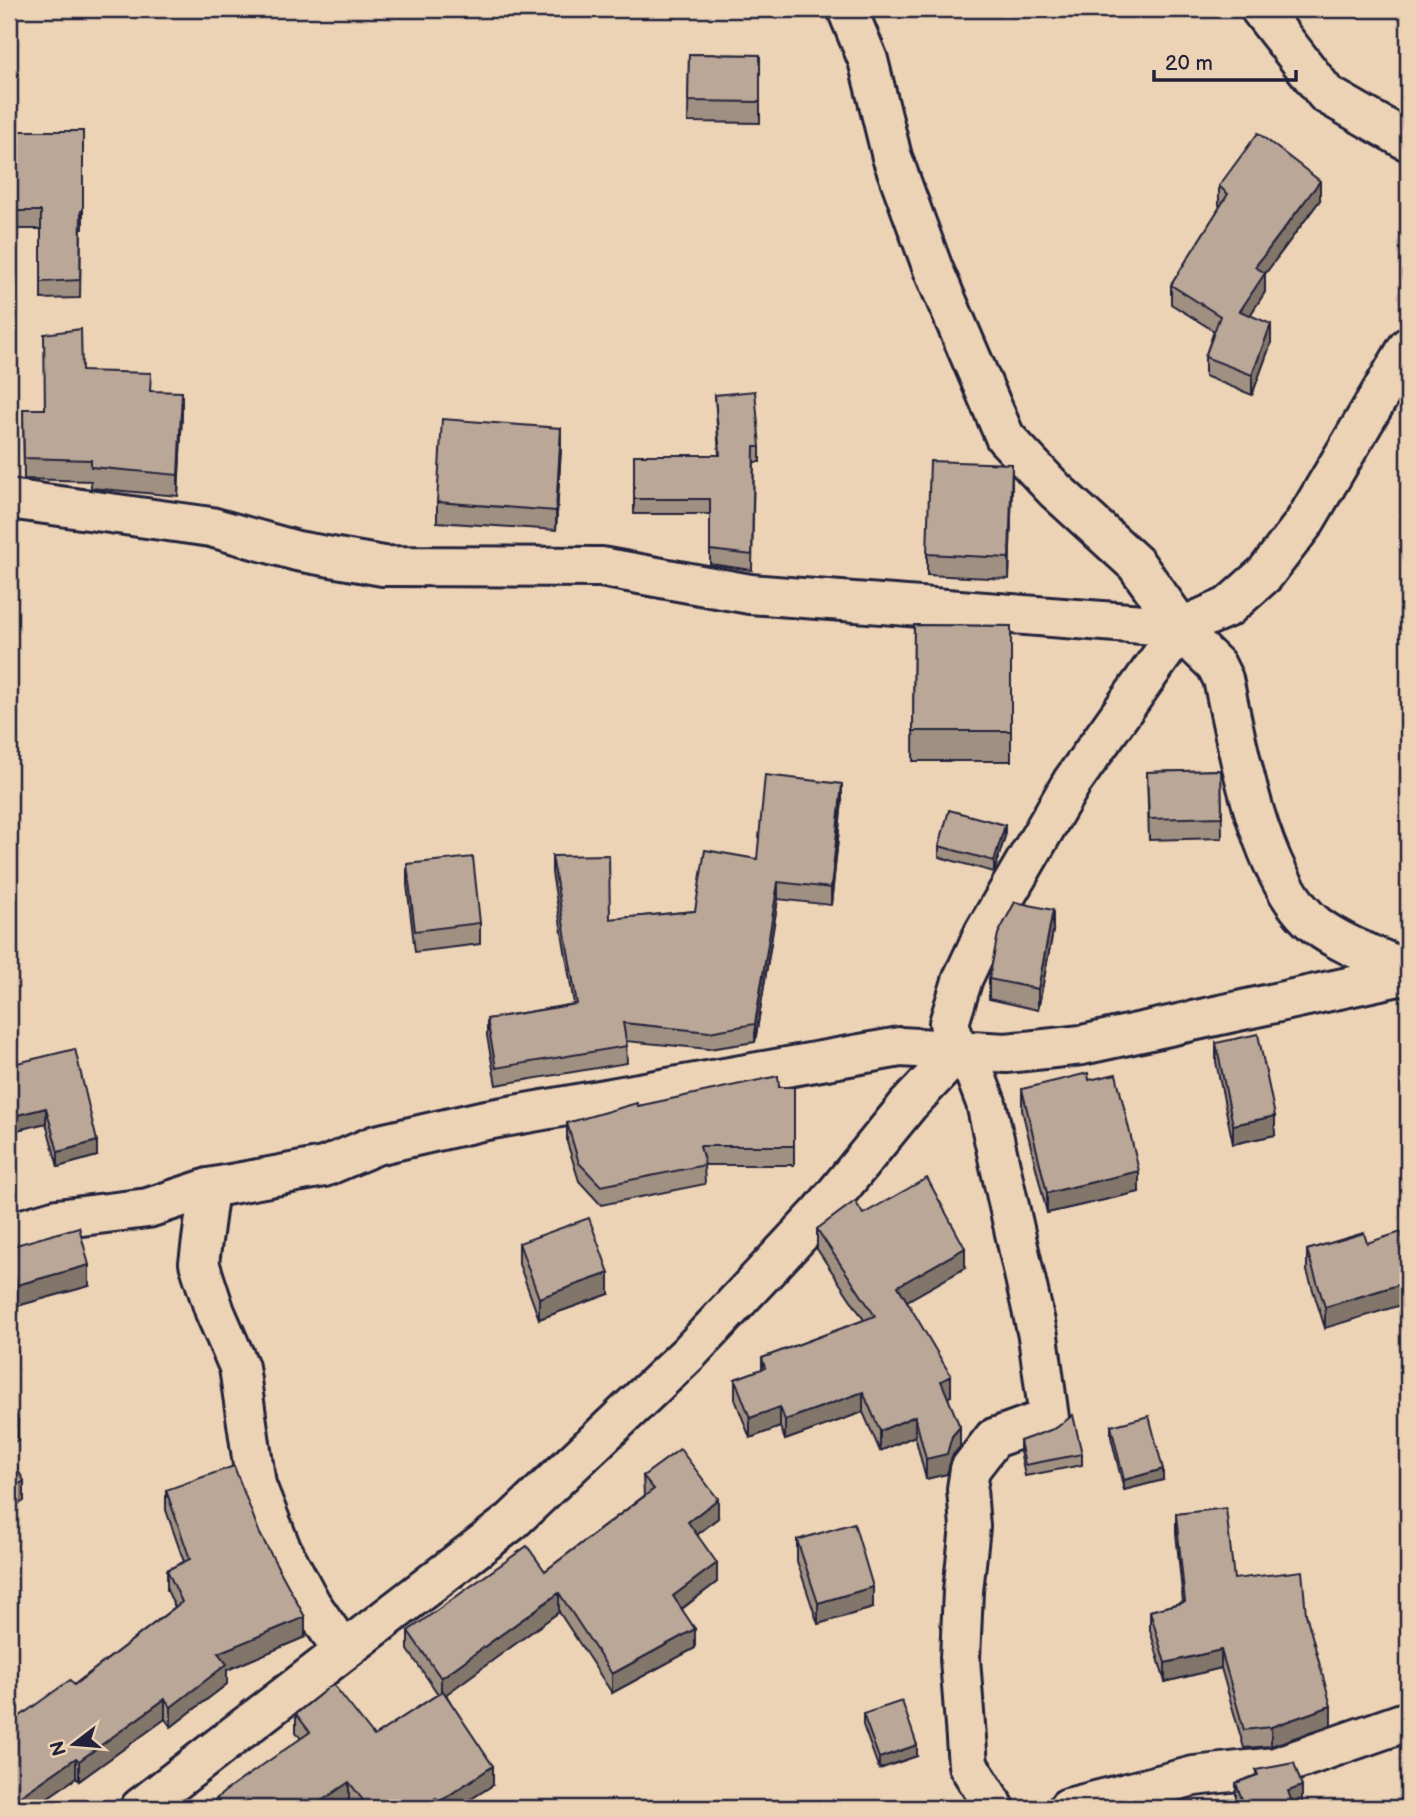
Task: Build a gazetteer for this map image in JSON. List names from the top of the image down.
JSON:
{
  "scale_bar": "20 m",
  "north": "left"
}
